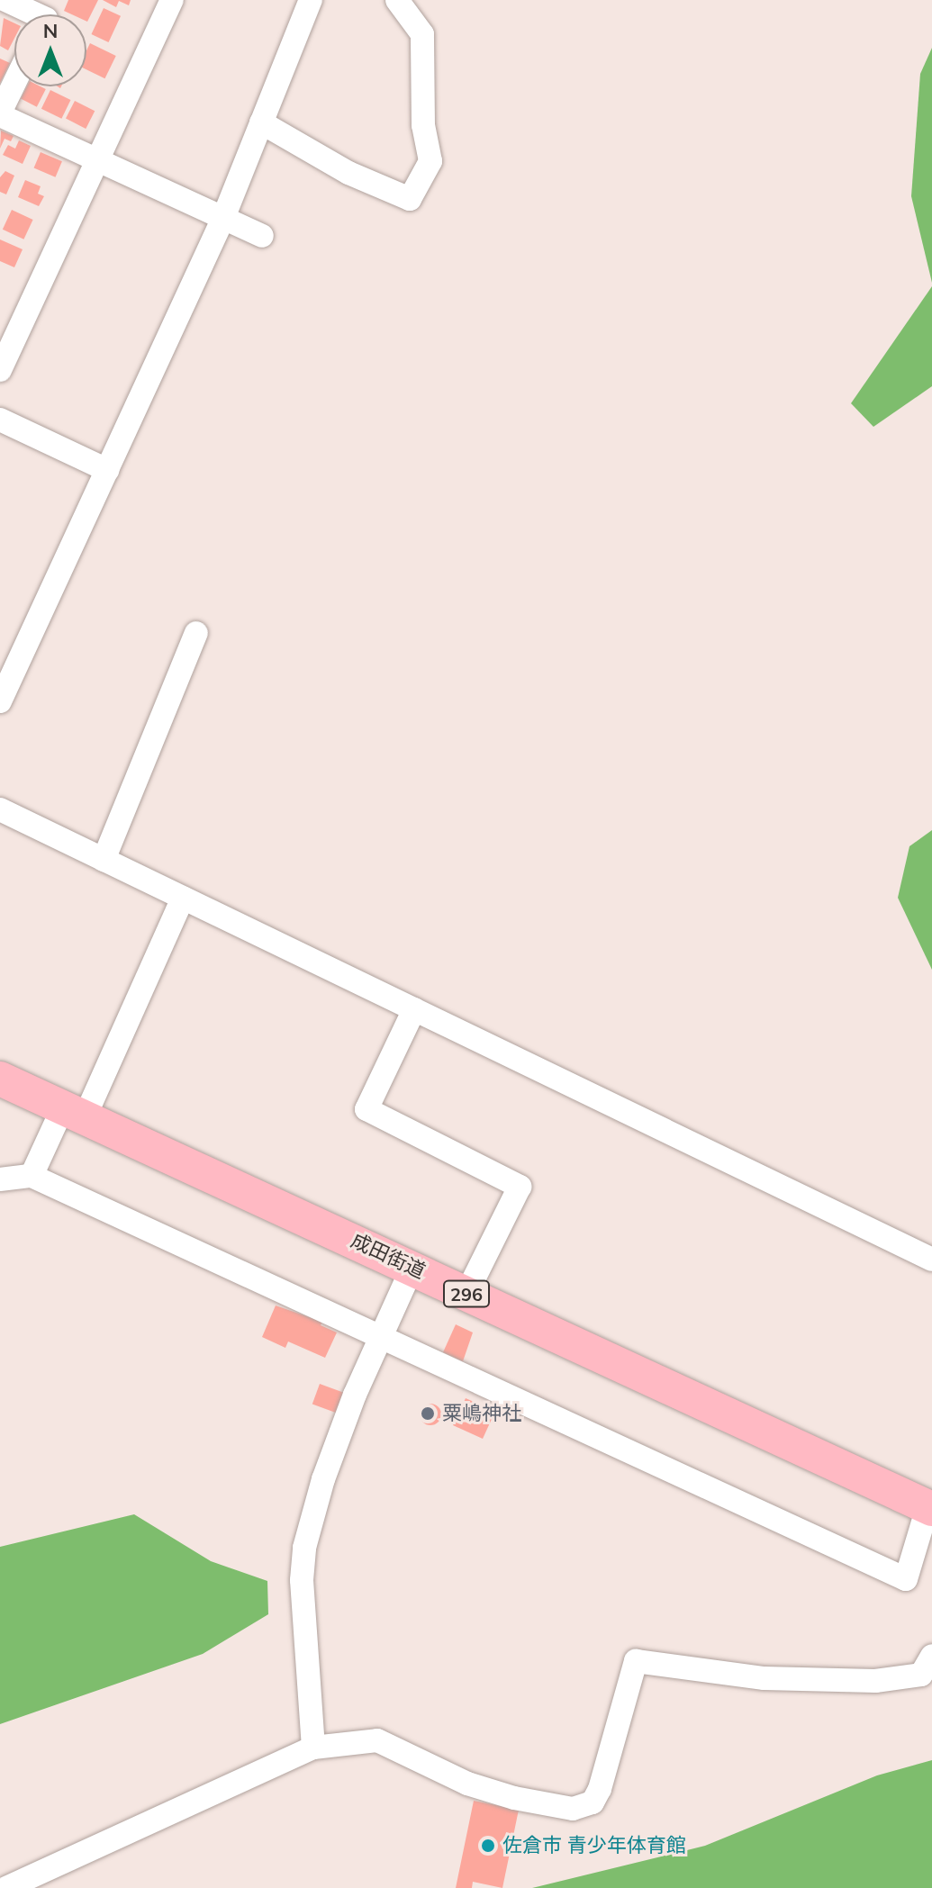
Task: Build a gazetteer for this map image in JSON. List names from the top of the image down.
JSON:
{
  "streets": {
    "highway": ["成田街道", "296"]
  },
  "places": ["粟嶋神社", "佐倉市 青少年体育館"],
  "north": "top"
}
